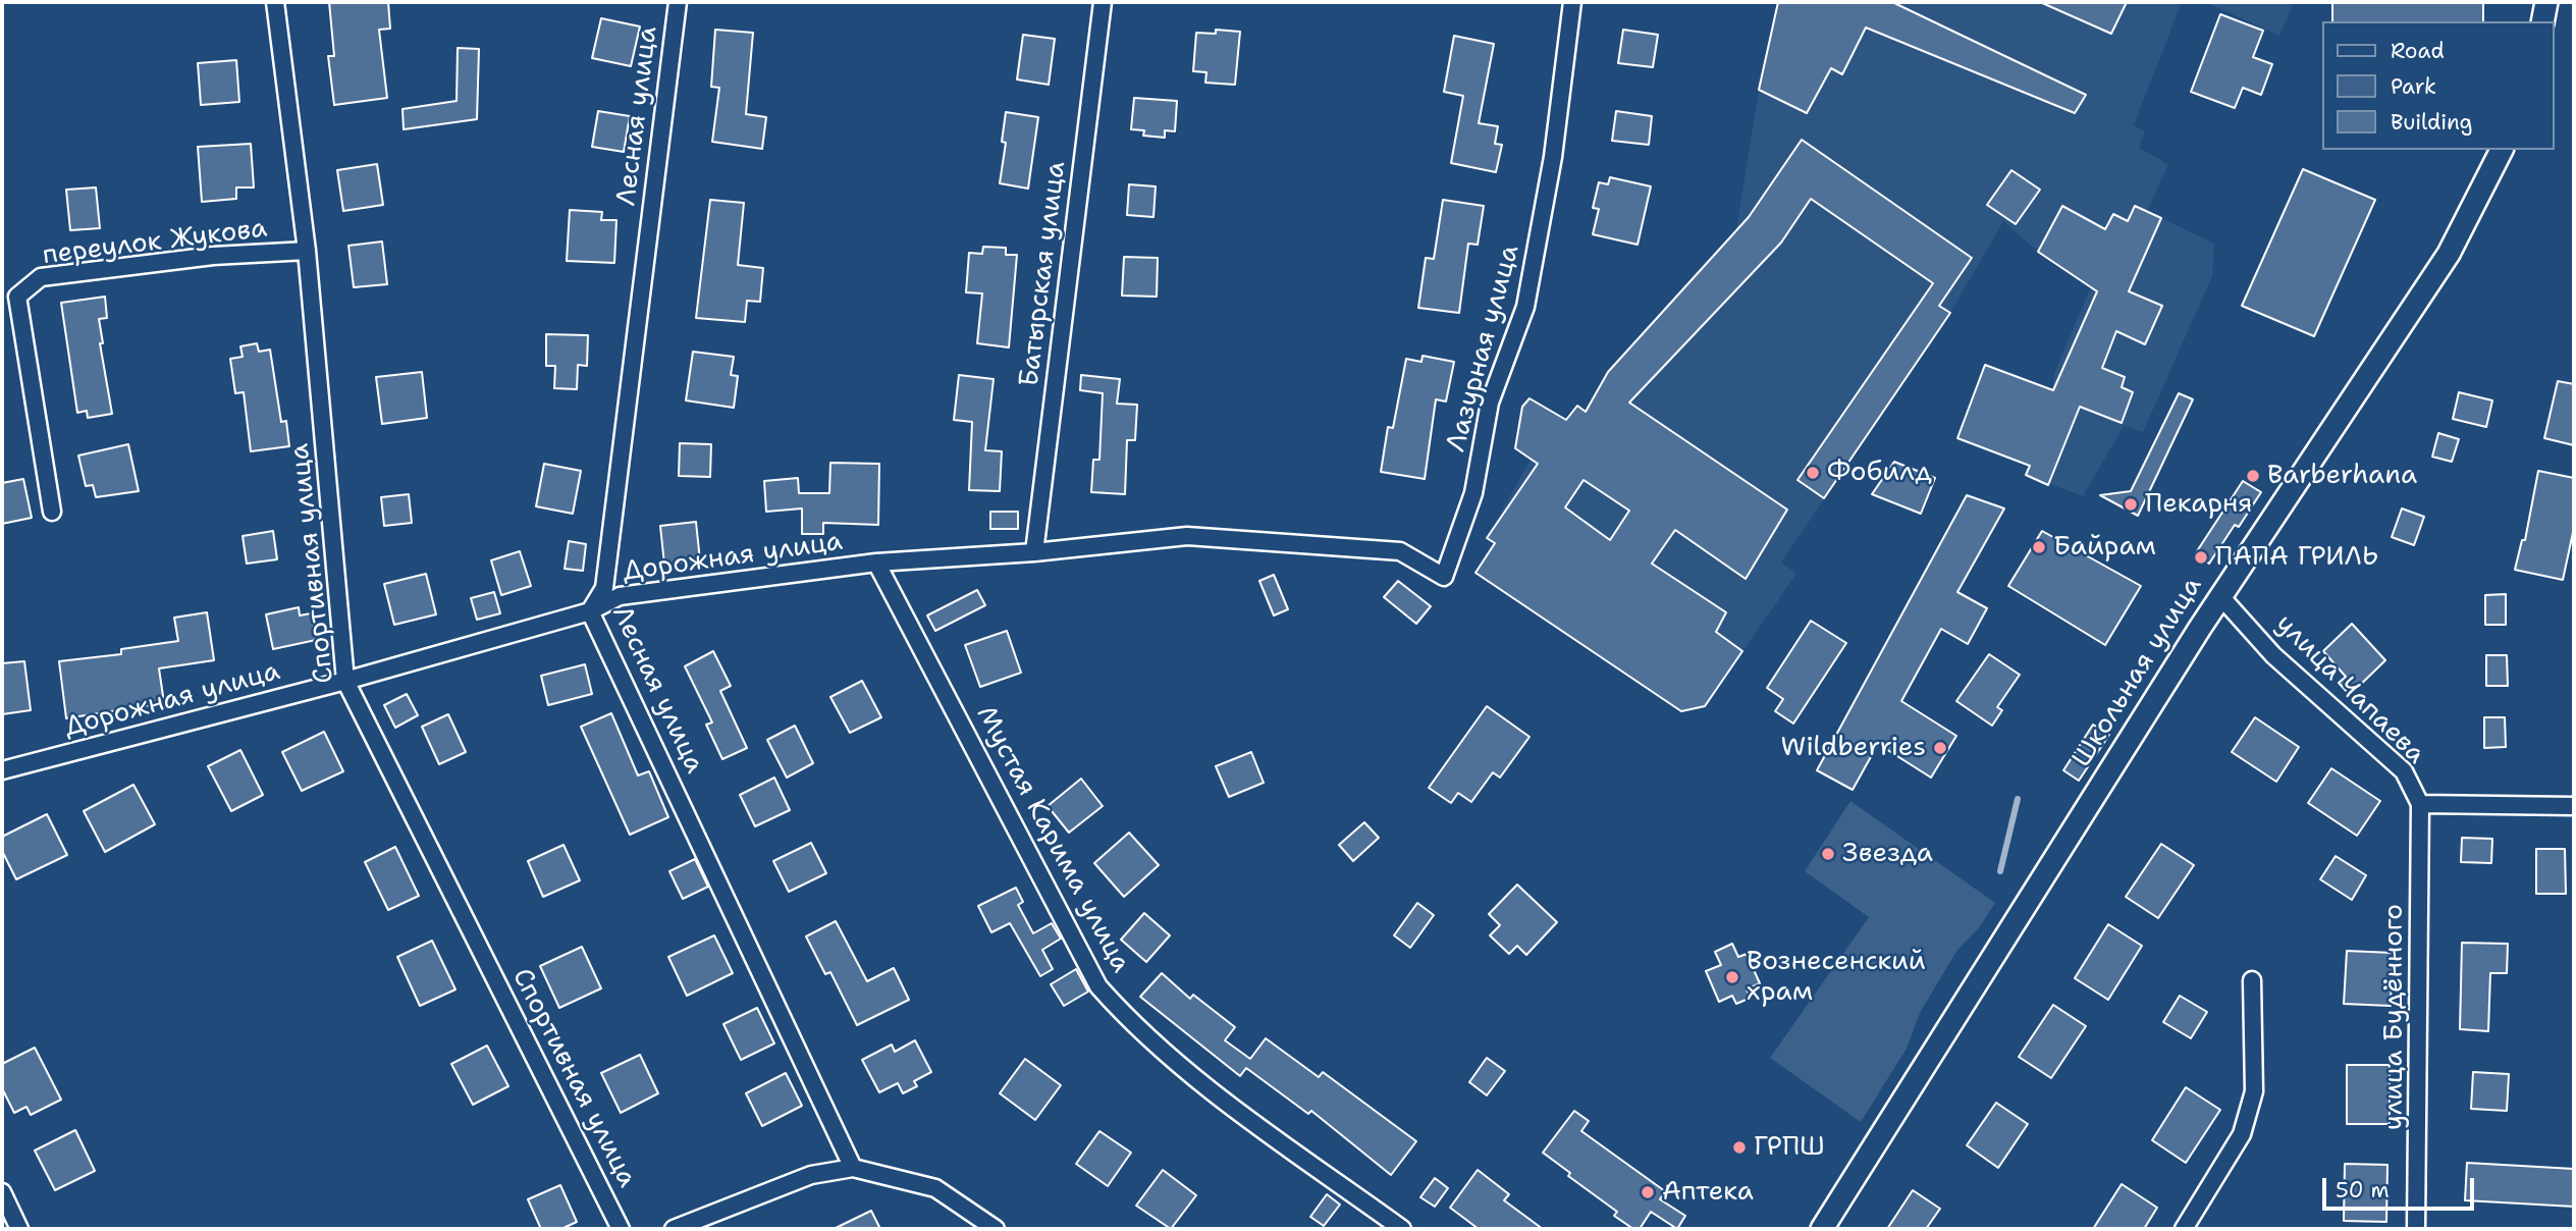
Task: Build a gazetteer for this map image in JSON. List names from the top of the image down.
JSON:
{
  "streets": {
    "street": [
      "Лесная улица",
      "переулок Жукова",
      "Батырская улица",
      "Лазурная улица",
      "Дорожная улица",
      "Спортивная улица",
      "Школьная улица",
      "улица Чапаева",
      "Мустая Карима улица",
      "улица Будённого"
    ]
  },
  "crossings": [
    ["Лесная улица", "Дорожная улица"],
    ["переулок Жукова", "Спортивная улица"],
    ["Батырская улица", "Дорожная улица"],
    ["Лазурная улица", "Дорожная улица"],
    ["Дорожная улица", "Спортивная улица"],
    ["Дорожная улица", "Мустая Карима улица"],
    ["Школьная улица", "улица Чапаева"],
    ["улица Чапаева", "улица Будённого"]
  ],
  "places": [
    "Фобилд",
    "Barberhana",
    "Пекарня",
    "Байрам",
    "ПАПА ГРИЛЬ",
    "Wildberries",
    "Звезда",
    "Вознесенский храм",
    "ГРПШ",
    "Аптека"
  ],
  "legend": ["Road", "Park", "Building"],
  "scale_bar": "50 m"
}
